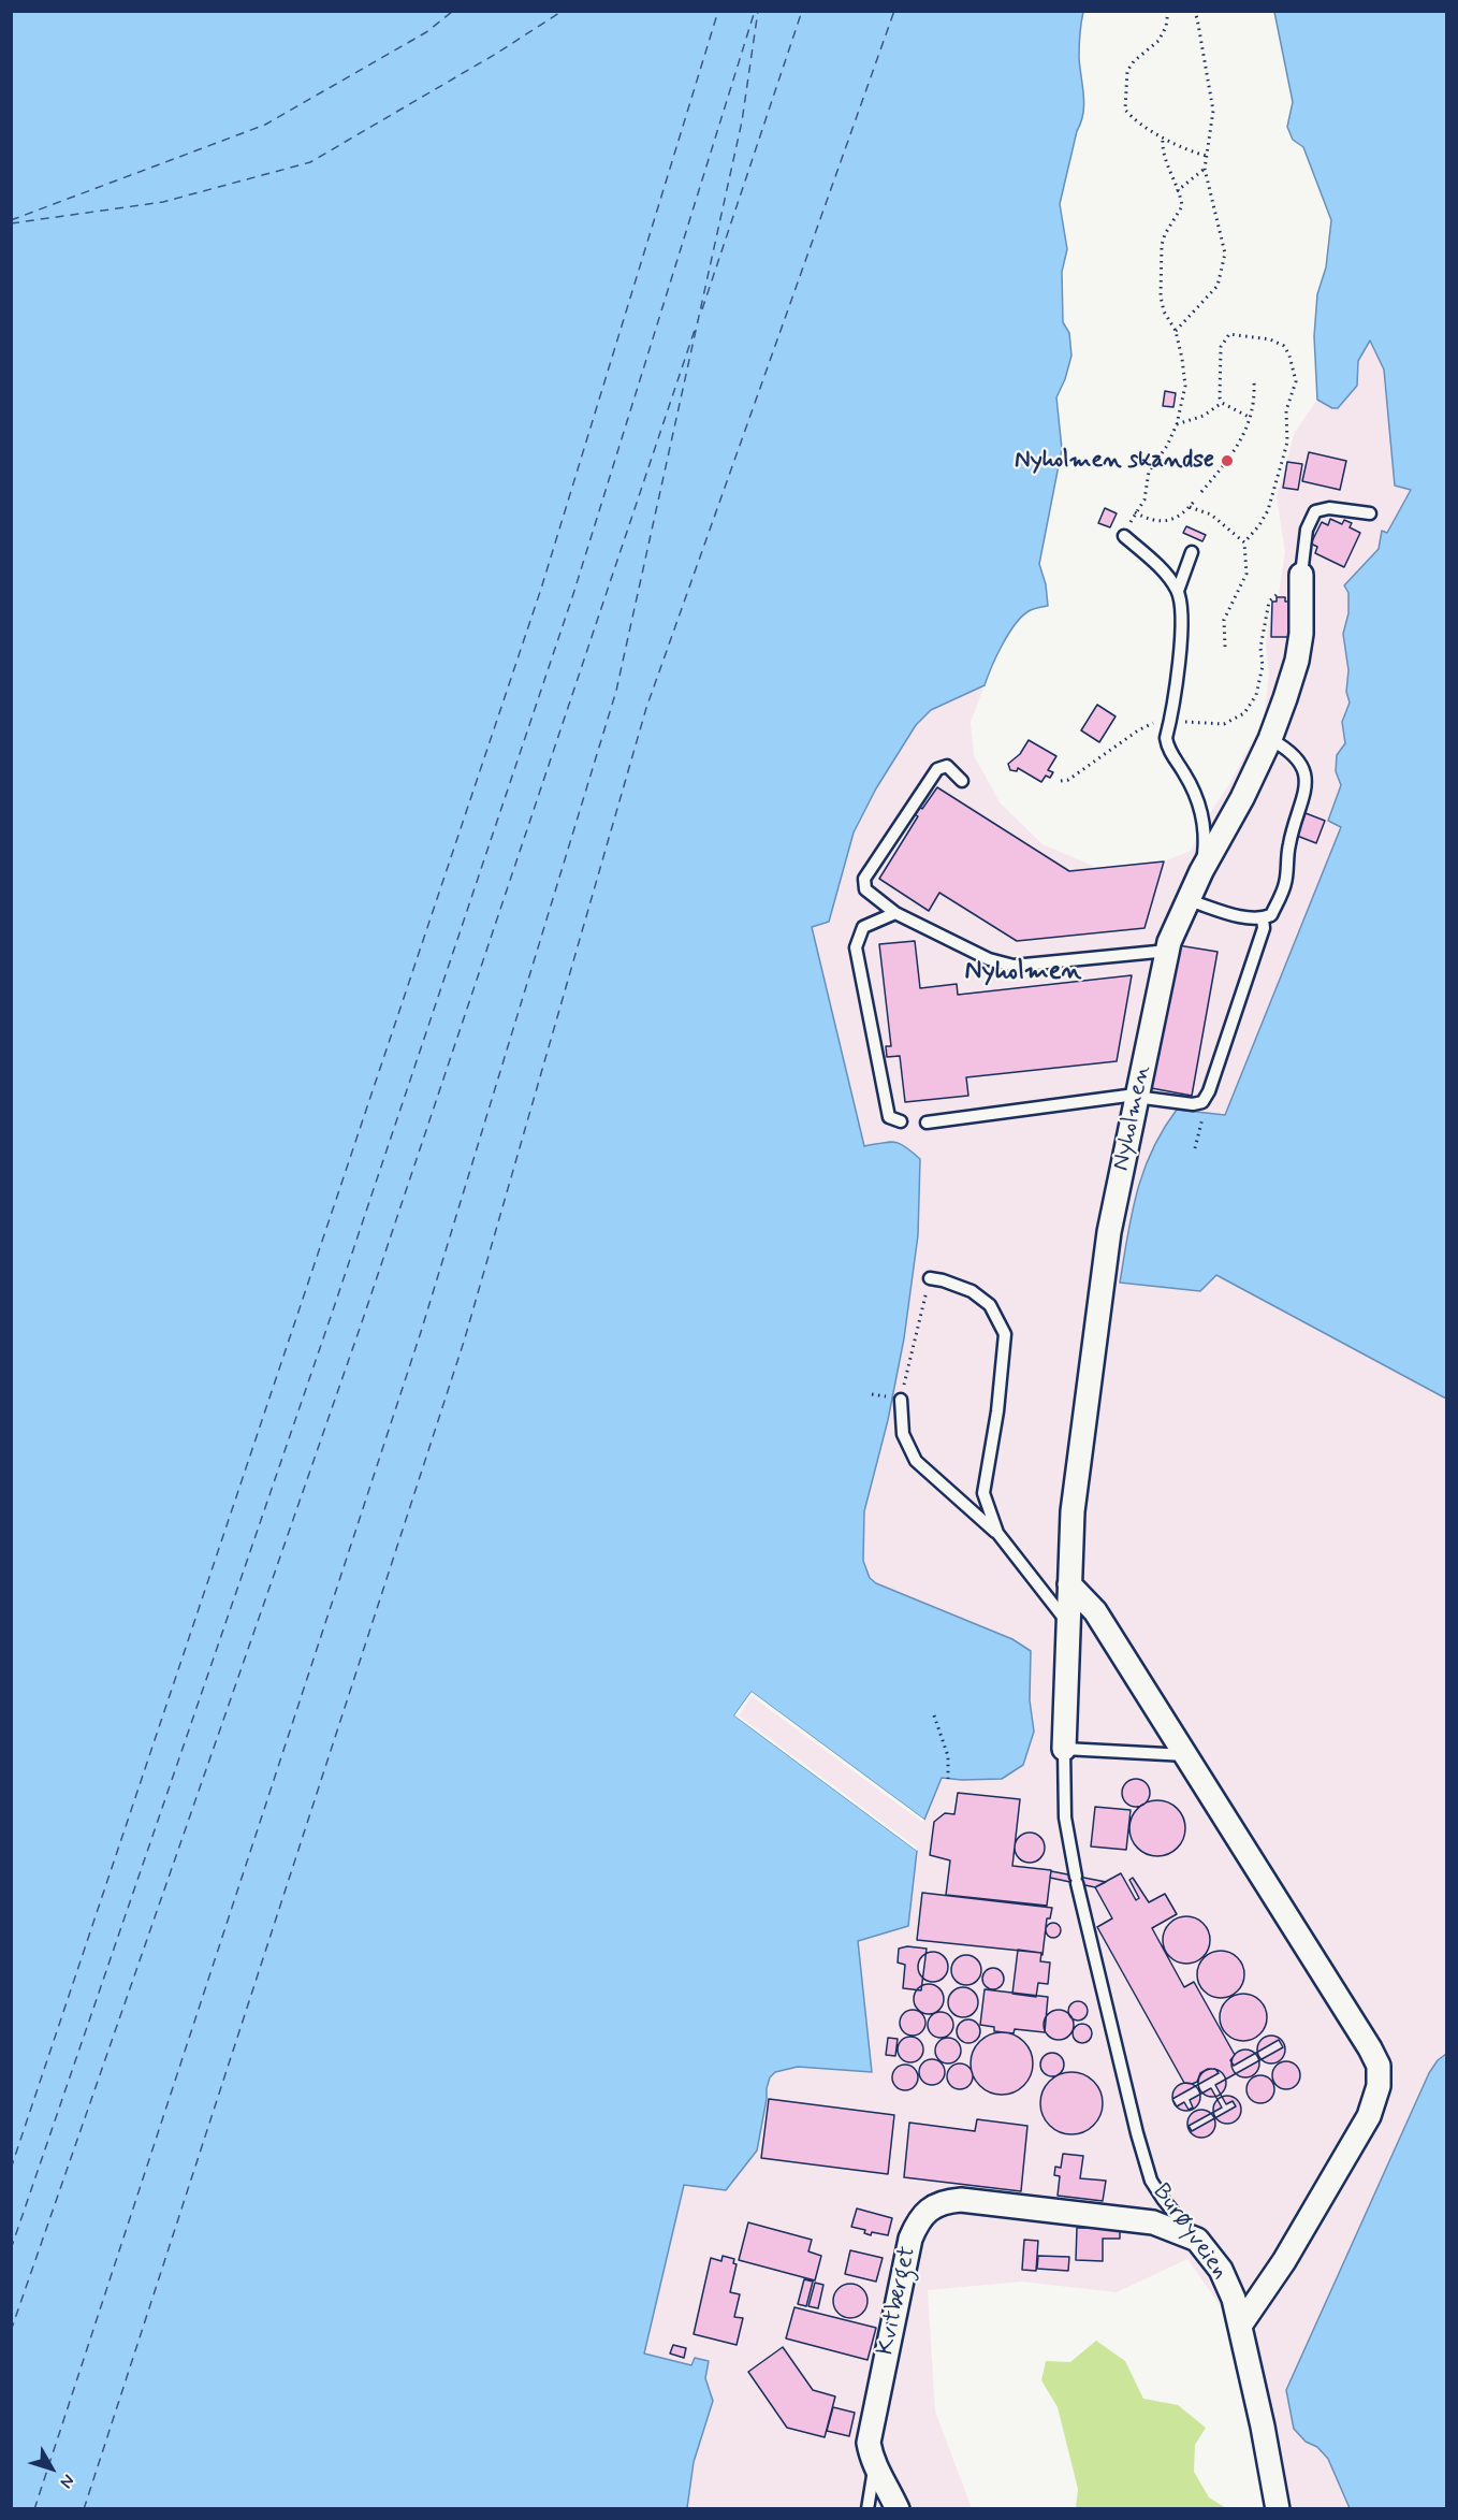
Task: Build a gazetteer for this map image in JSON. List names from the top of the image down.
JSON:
{
  "streets": {
    "street": ["Nyholmen", "Burøyveien", "Kvitberget"]
  },
  "crossings": [
    ["Nyholmen", "Burøyveien"],
    ["Burøyveien", "Kvitberget"]
  ],
  "districts": ["Nyholmen"],
  "places": ["Nyholmen skandse"],
  "north": "bottom right"
}
